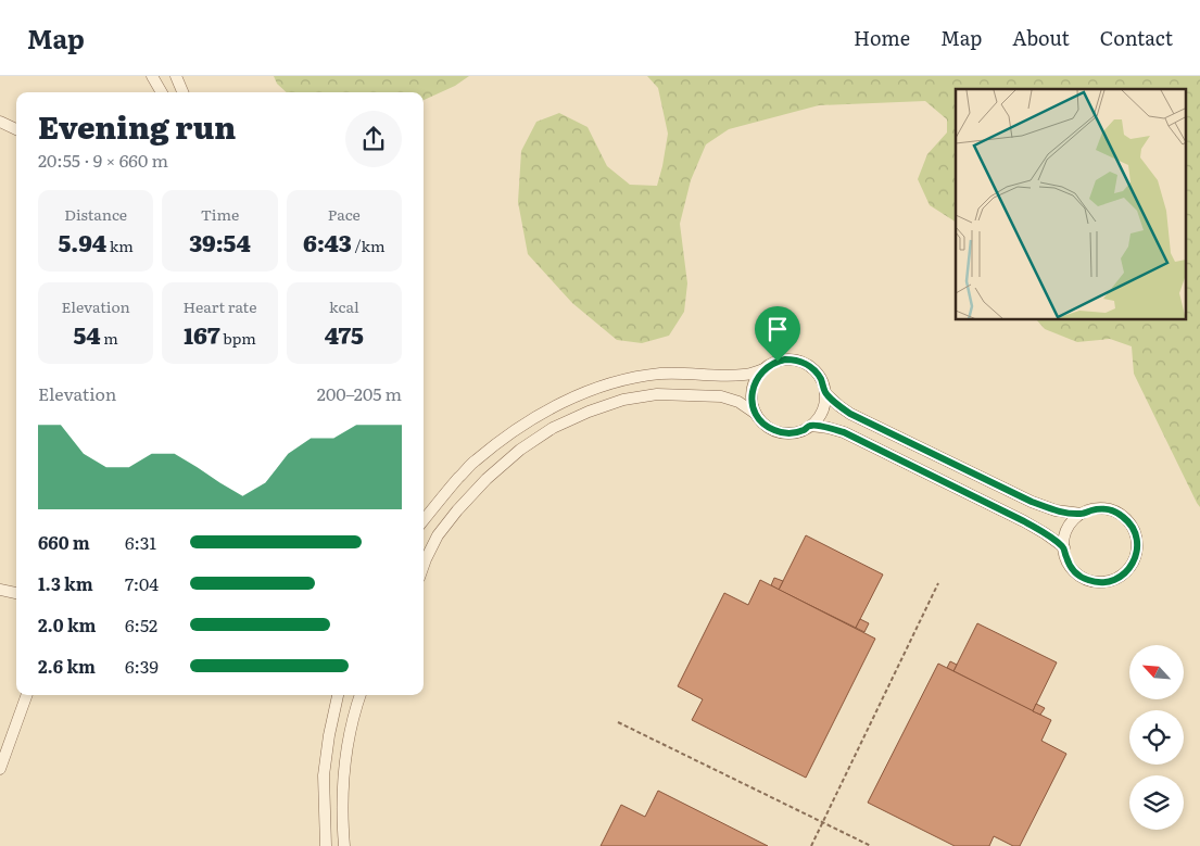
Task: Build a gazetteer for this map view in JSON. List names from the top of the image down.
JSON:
{
  "north": "top left",
  "page": {
    "header": "Map",
    "nav": [
      "Home",
      "Map",
      "About",
      "Contact"
    ],
    "heading": ["Evening run", "20:55 · 9 × 660 m"],
    "stats": [
      ["Distance", "5.94 km"],
      ["Time", "39:54"],
      ["Pace", "6:43 /km"],
      ["Elevation", "54 m"],
      ["Heart rate", "167 bpm"],
      ["kcal", "475"]
    ],
    "chart": ["Elevation", "200–205 m"],
    "list": [
      {
        "name": "660 m",
        "note": "6:31"
      },
      {
        "name": "1.3 km",
        "note": "7:04"
      },
      {
        "name": "2.0 km",
        "note": "6:52"
      },
      {
        "name": "2.6 km",
        "note": "6:39"
      }
    ]
  }
}
